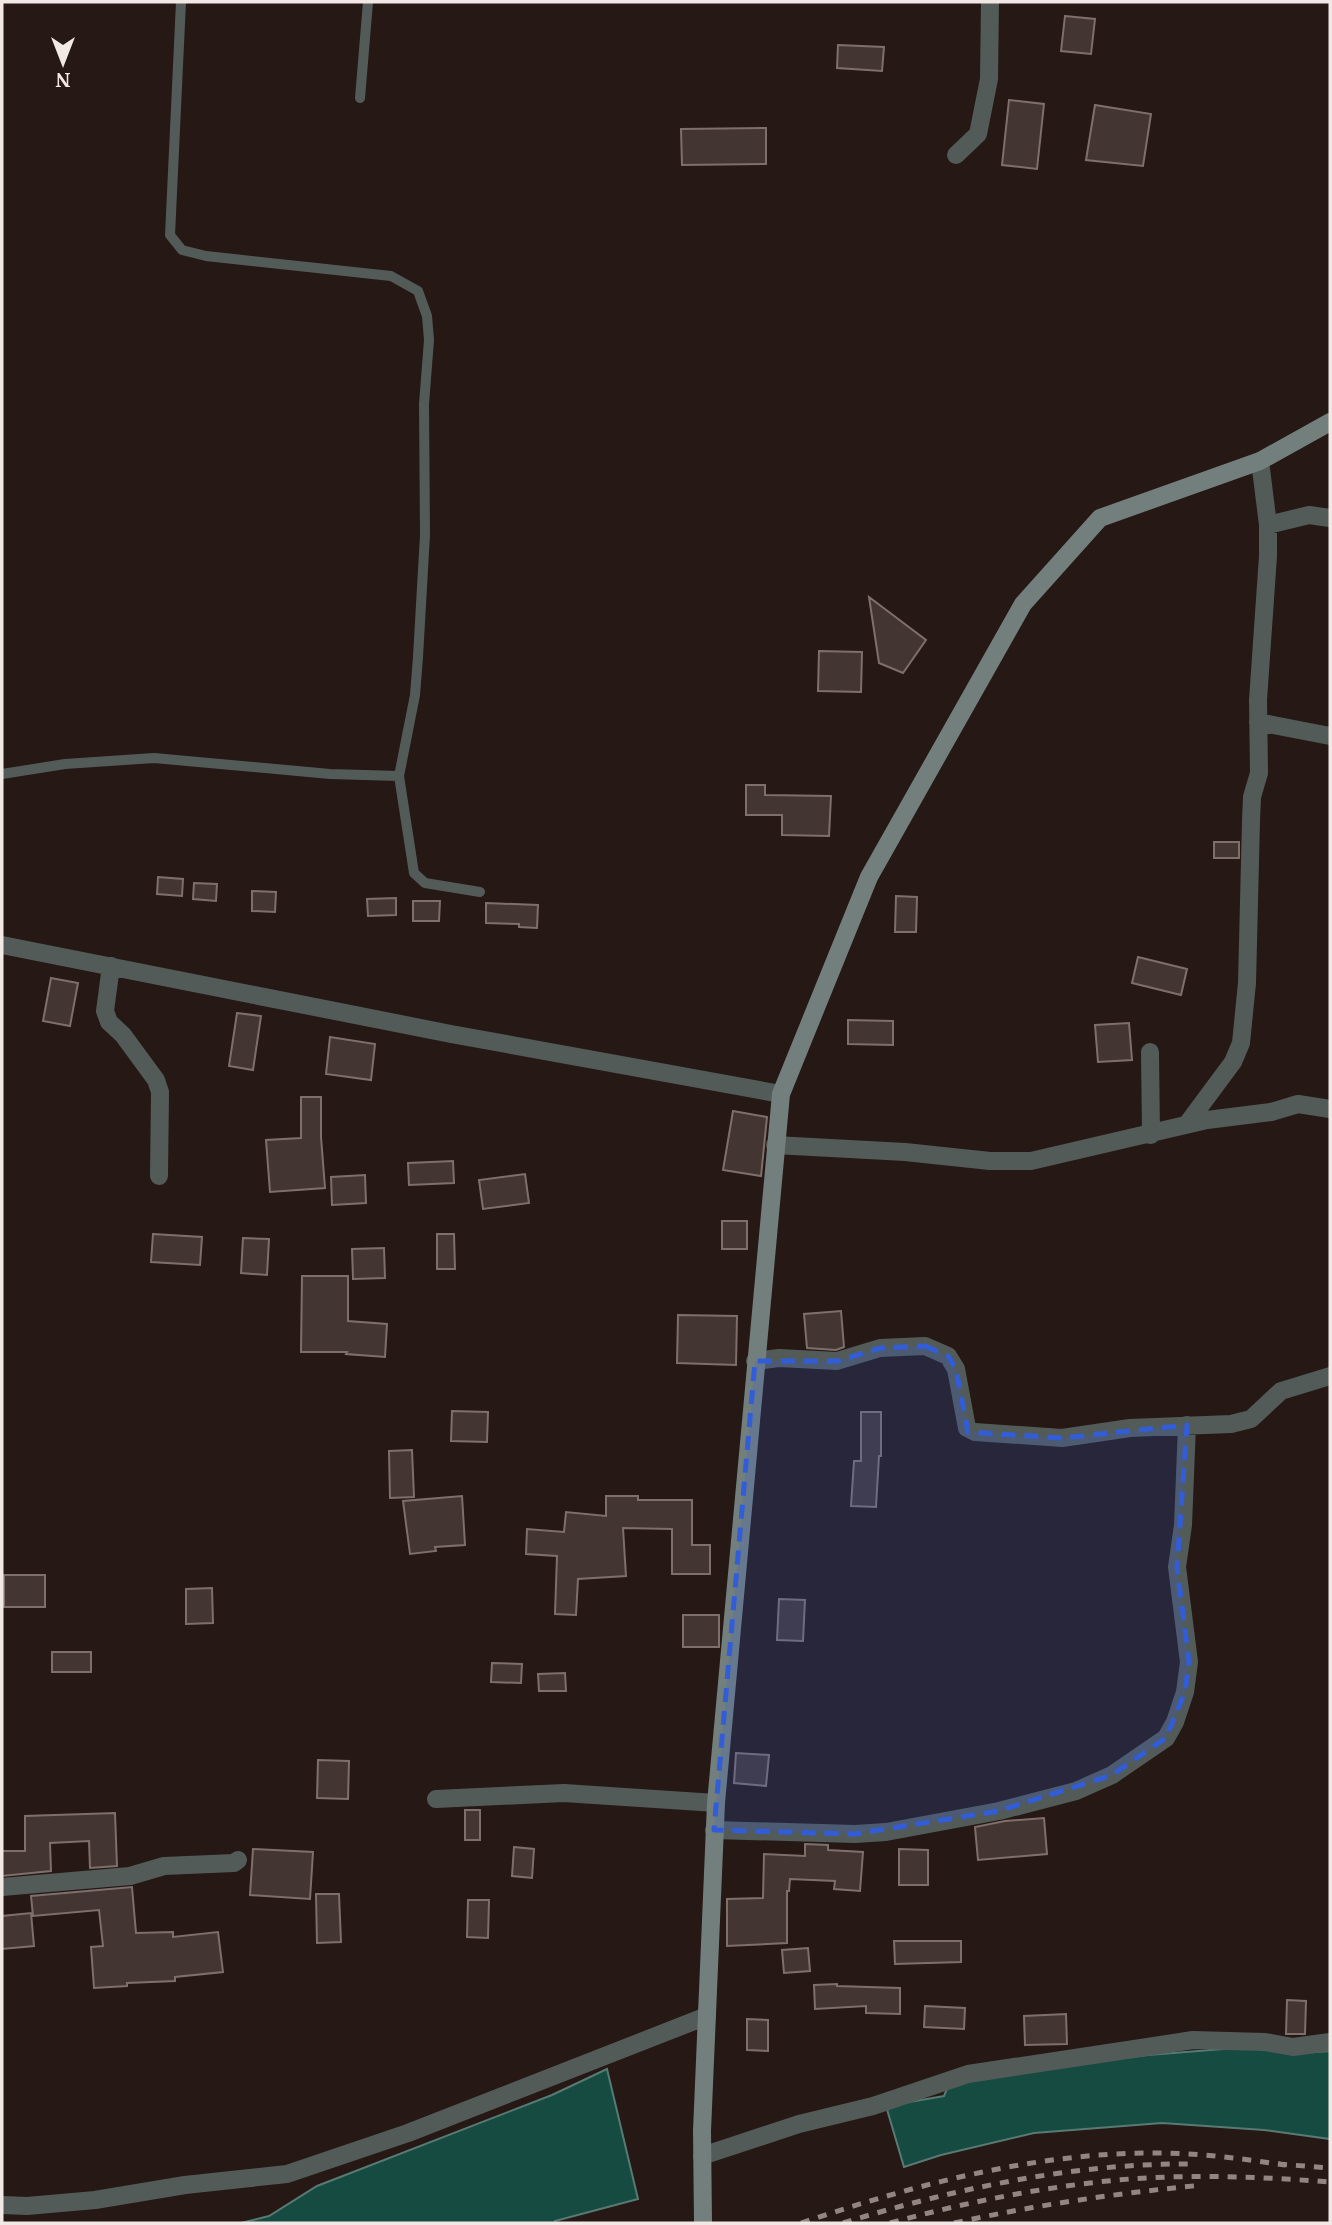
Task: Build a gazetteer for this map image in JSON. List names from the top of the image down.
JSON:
{
  "north": "bottom"
}
